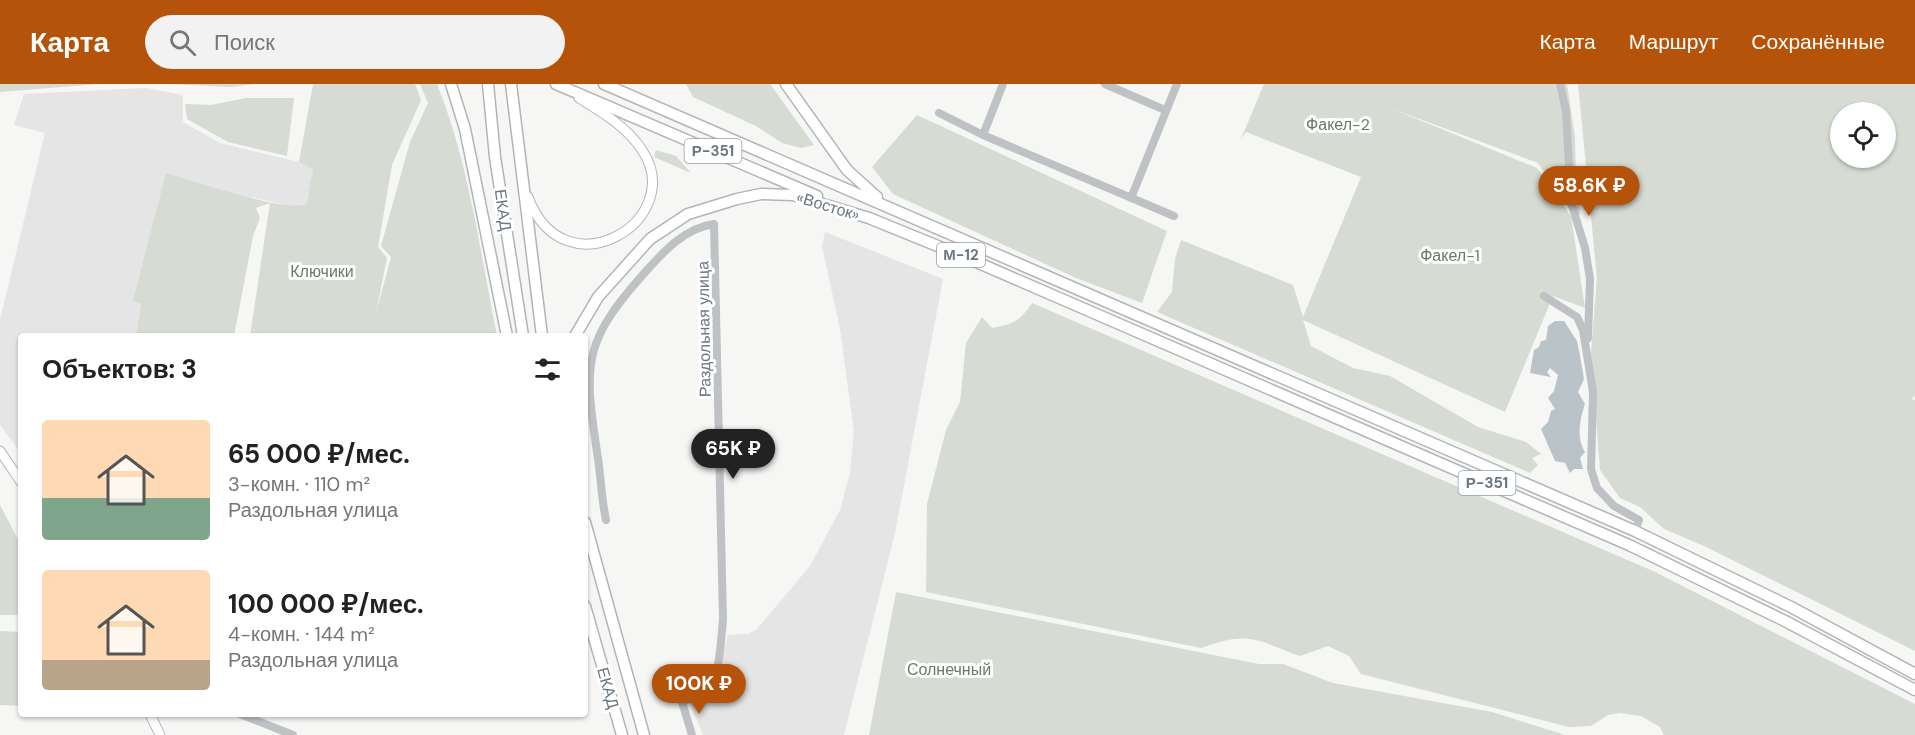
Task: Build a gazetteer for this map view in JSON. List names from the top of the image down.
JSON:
{
  "streets": {
    "highway": [
      "Р-351",
      "«Восток»",
      "ЕКАД",
      "М-12"
    ],
    "street": ["Раздольная улица"]
  },
  "crossings": [
    ["Р-351", "«Восток»"]
  ],
  "parks": [
    "Факел-2",
    "Факел-1",
    "Ключики",
    "Солнечный"
  ],
  "page": {
    "header": "Карта",
    "search": "Поиск",
    "nav": ["Карта", "Маршрут", "Сохранённые"],
    "price": ["58.6K ₽", "65K ₽", "100K ₽"],
    "heading": "Объектов: 3",
    "list": [
      {
        "name": "65 000 ₽/мес.",
        "note": "3-комн. · 110 m² · Раздольная улица"
      },
      {
        "name": "100 000 ₽/мес.",
        "note": "4-комн. · 144 m² · Раздольная улица"
      }
    ]
  }
}
